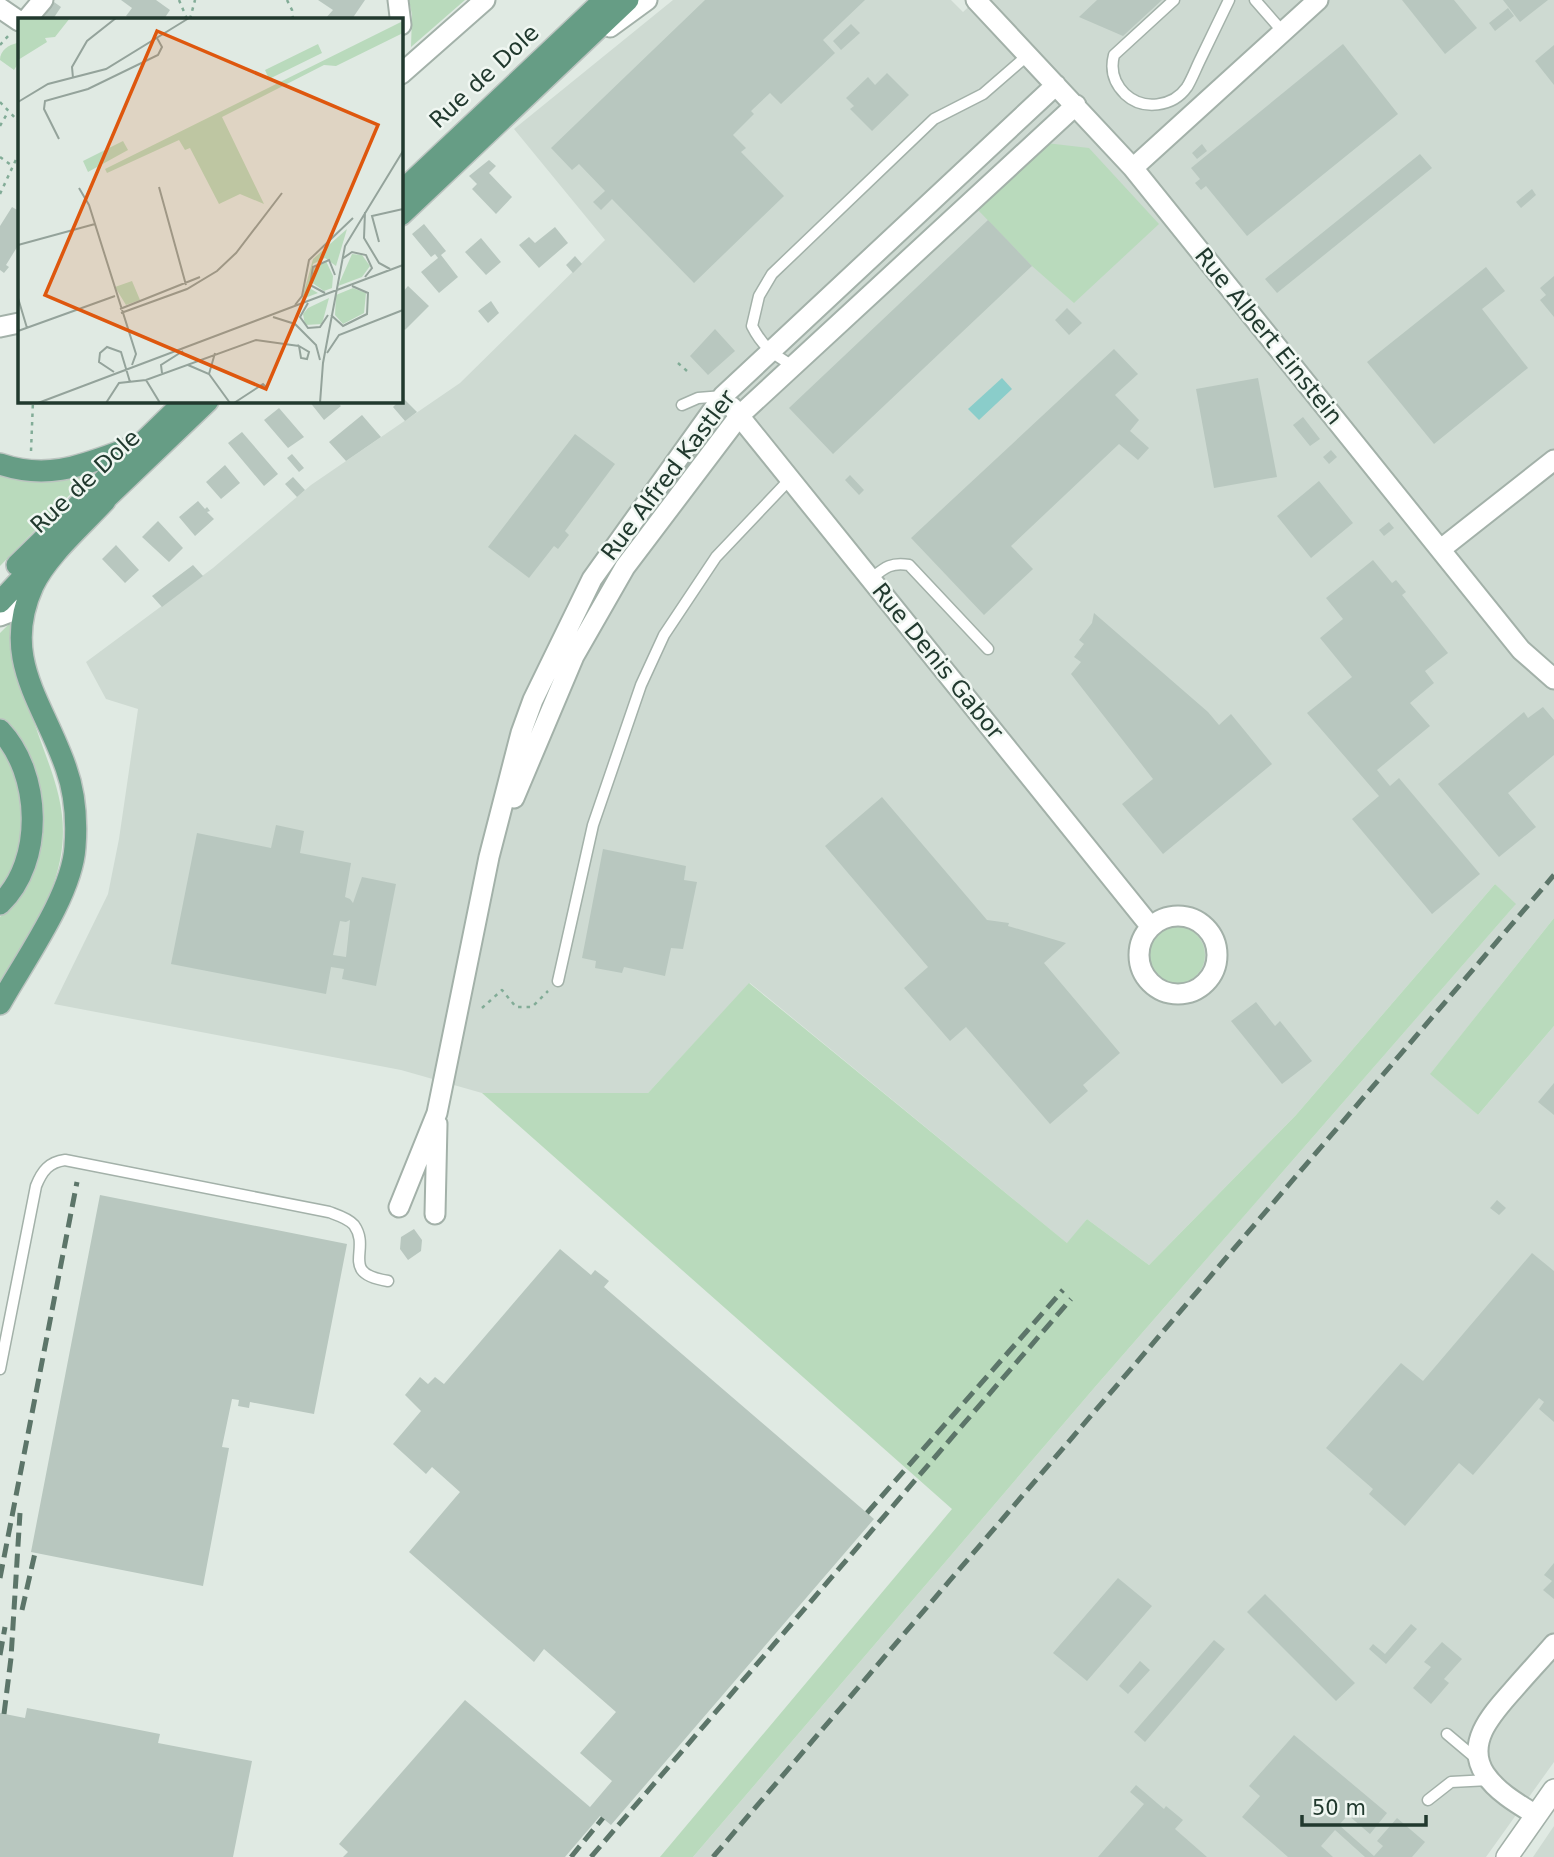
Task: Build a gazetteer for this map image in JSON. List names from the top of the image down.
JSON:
{
  "streets": {
    "main road": ["Rue de Dole"],
    "street": ["Rue Albert Einstein", "Rue Alfred Kastler", "Rue Denis Gabor"]
  },
  "crossings": [
    ["Rue Albert Einstein", "Rue Alfred Kastler"],
    ["Rue Alfred Kastler", "Rue Denis Gabor"]
  ],
  "scale_bar": "50 m"
}
